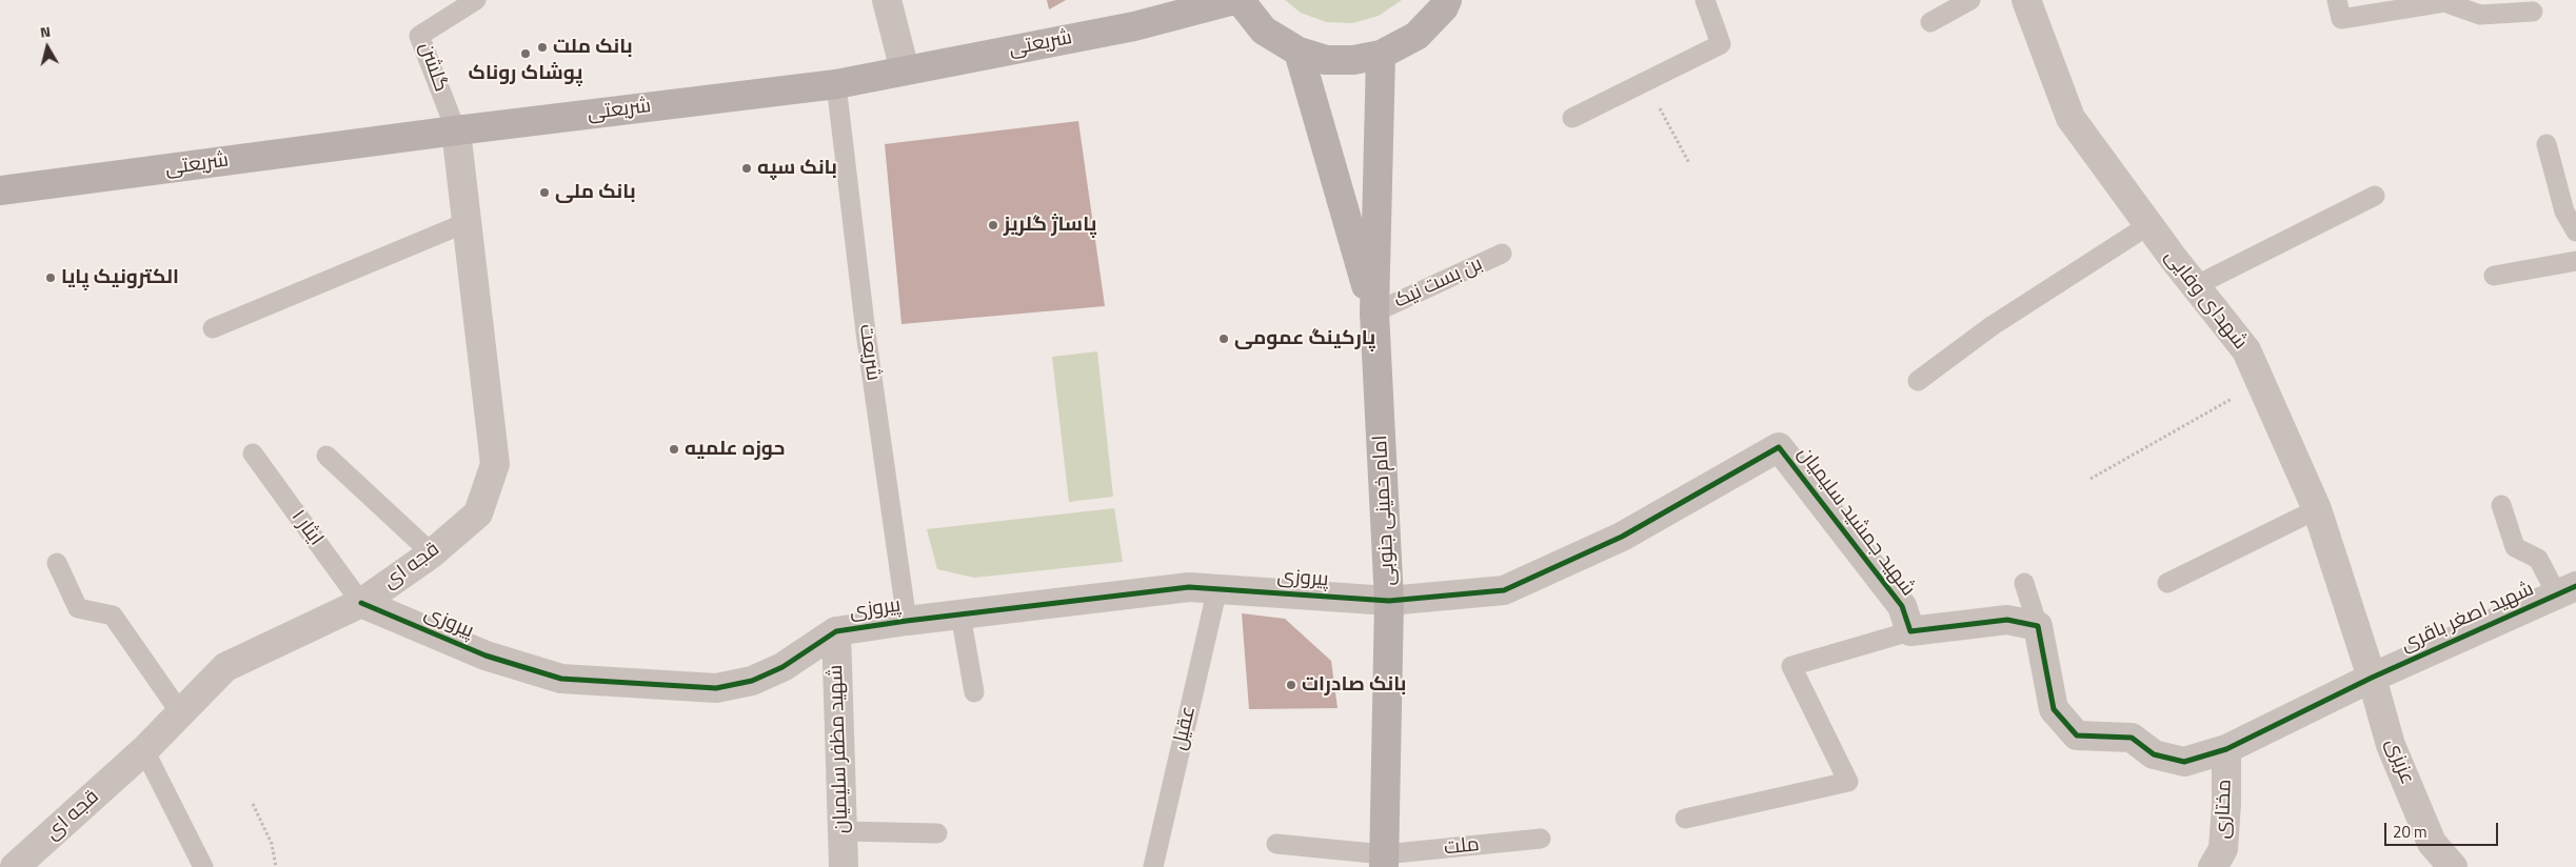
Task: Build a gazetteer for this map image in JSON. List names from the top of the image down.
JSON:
{
  "streets": {
    "main road": ["شریعتی", "امام خمینی جنوبی"],
    "street": [
      "شهدای وفایی",
      "شهید جمشید سلیمیان",
      "قجه ای",
      "پیروزی",
      "شهید اصغر باقری",
      "شهید مظفر سلیمیان",
      "عزیزی",
      "مختاری"
    ],
    "lane": [
      "گلشن",
      "بن بست نیک",
      "شریعت",
      "ایثار ۱",
      "عقیل",
      "ملت"
    ]
  },
  "crossings": [
    ["شریعتی", "گلشن"],
    ["شریعتی", "شریعت"],
    ["شریعتی", "قجه ای"],
    ["گلشن", "قجه ای"],
    ["بن بست نیک", "امام خمینی جنوبی"],
    ["شهدای وفایی", "شهید اصغر باقری"],
    ["شهدای وفایی", "عزیزی"],
    ["شریعت", "پیروزی"],
    ["امام خمینی جنوبی", "شهید جمشید سلیمیان"],
    ["امام خمینی جنوبی", "پیروزی"],
    ["امام خمینی جنوبی", "ملت"],
    ["شهید جمشید سلیمیان", "پیروزی"],
    ["ایثار ۱", "قجه ای"],
    ["ایثار ۱", "پیروزی"],
    ["قجه ای", "پیروزی"],
    ["پیروزی", "عقیل"],
    ["پیروزی", "شهید مظفر سلیمیان"],
    ["شهید اصغر باقری", "عزیزی"]
  ],
  "places": [
    "بانک ملت",
    "پوشاک روناک",
    "بانک سپه",
    "بانک ملی",
    "پاساژ گلریز",
    "الکترونیک پایا",
    "پارکینگ عمومی",
    "حوزه علمیه",
    "بانک صادرات"
  ],
  "scale_bar": "20 m",
  "north": "top"
}
